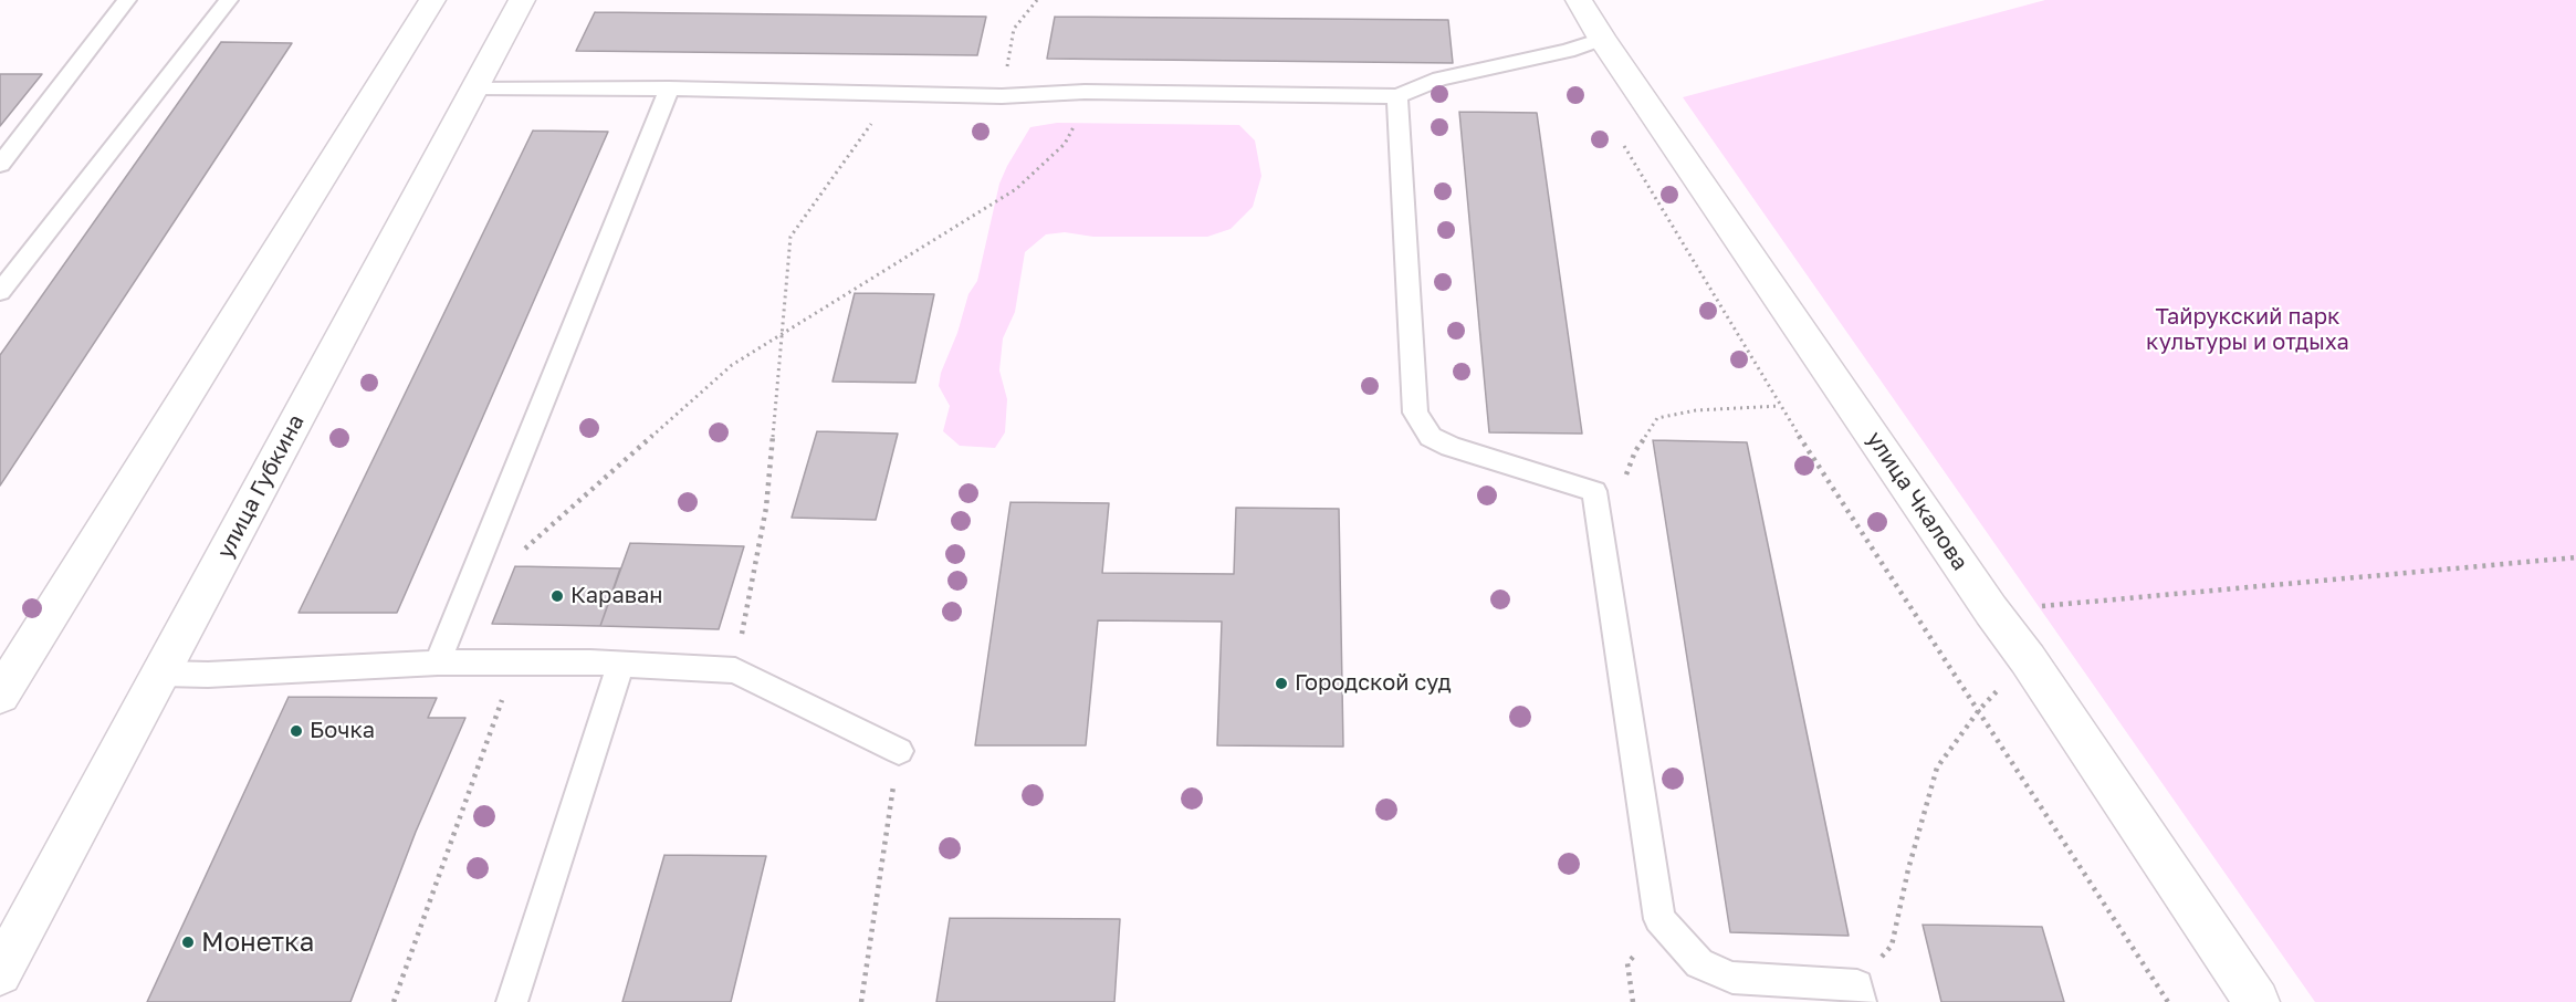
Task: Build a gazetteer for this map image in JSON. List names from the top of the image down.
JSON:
{
  "streets": {
    "main road": ["улица Губкина", "улица Чкалова"]
  },
  "parks": ["Тайрукский парк культуры и отдыха"],
  "places": [
    "Караван",
    "Городской суд",
    "Бочка",
    "Монетка"
  ]
}
